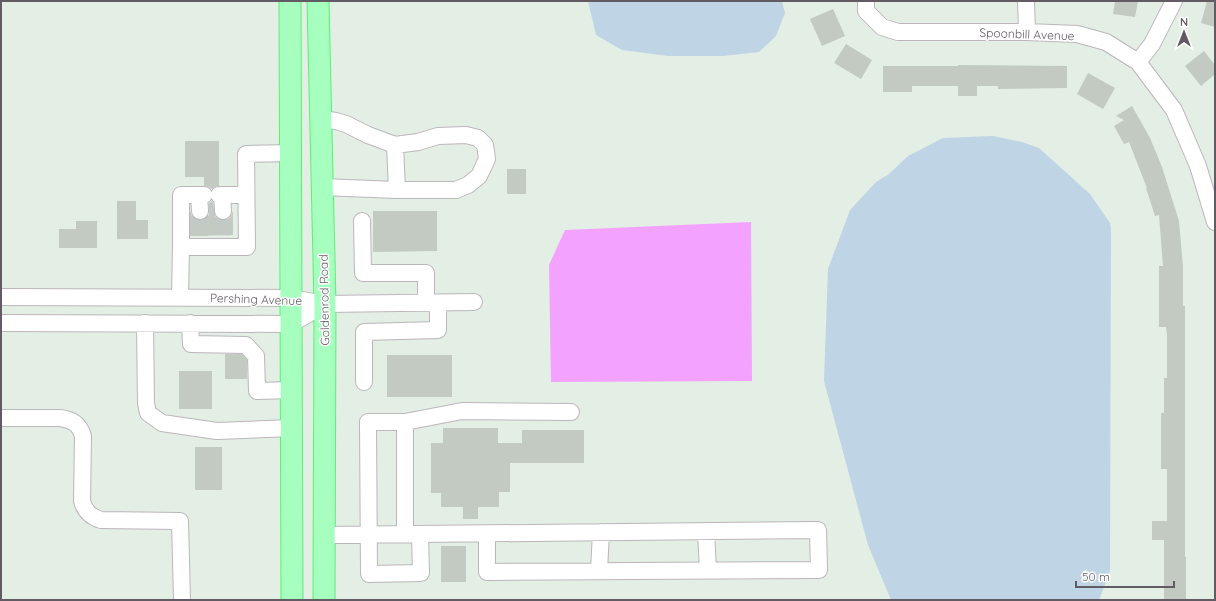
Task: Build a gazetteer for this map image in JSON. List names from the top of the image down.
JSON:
{
  "streets": {
    "main road": ["Goldenrod Road"],
    "street": ["Spoonbill Avenue", "Pershing Avenue"]
  },
  "crossings": [
    ["Pershing Avenue", "Goldenrod Road"]
  ],
  "scale_bar": "50 m",
  "north": "top"
}
